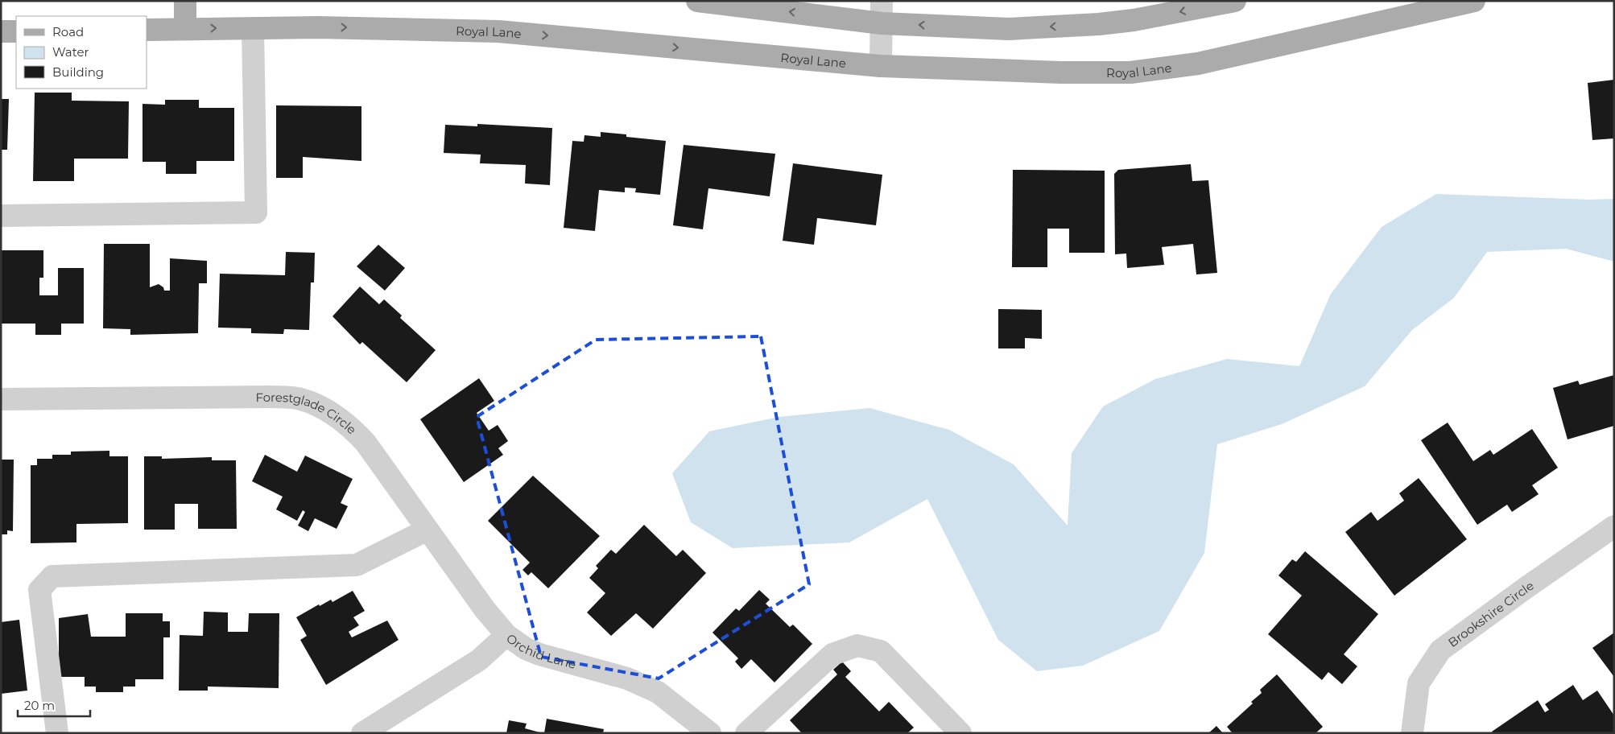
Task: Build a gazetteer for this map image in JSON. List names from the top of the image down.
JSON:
{
  "streets": {
    "main road": ["Royal Lane"],
    "street": ["Forestglade Circle", "Brookshire Circle", "Orchid Lane"]
  },
  "crossings": [
    ["Forestglade Circle", "Orchid Lane"]
  ],
  "one_way": ["Royal Lane"],
  "legend": ["Road", "Water", "Building"],
  "scale_bar": "20 m"
}
